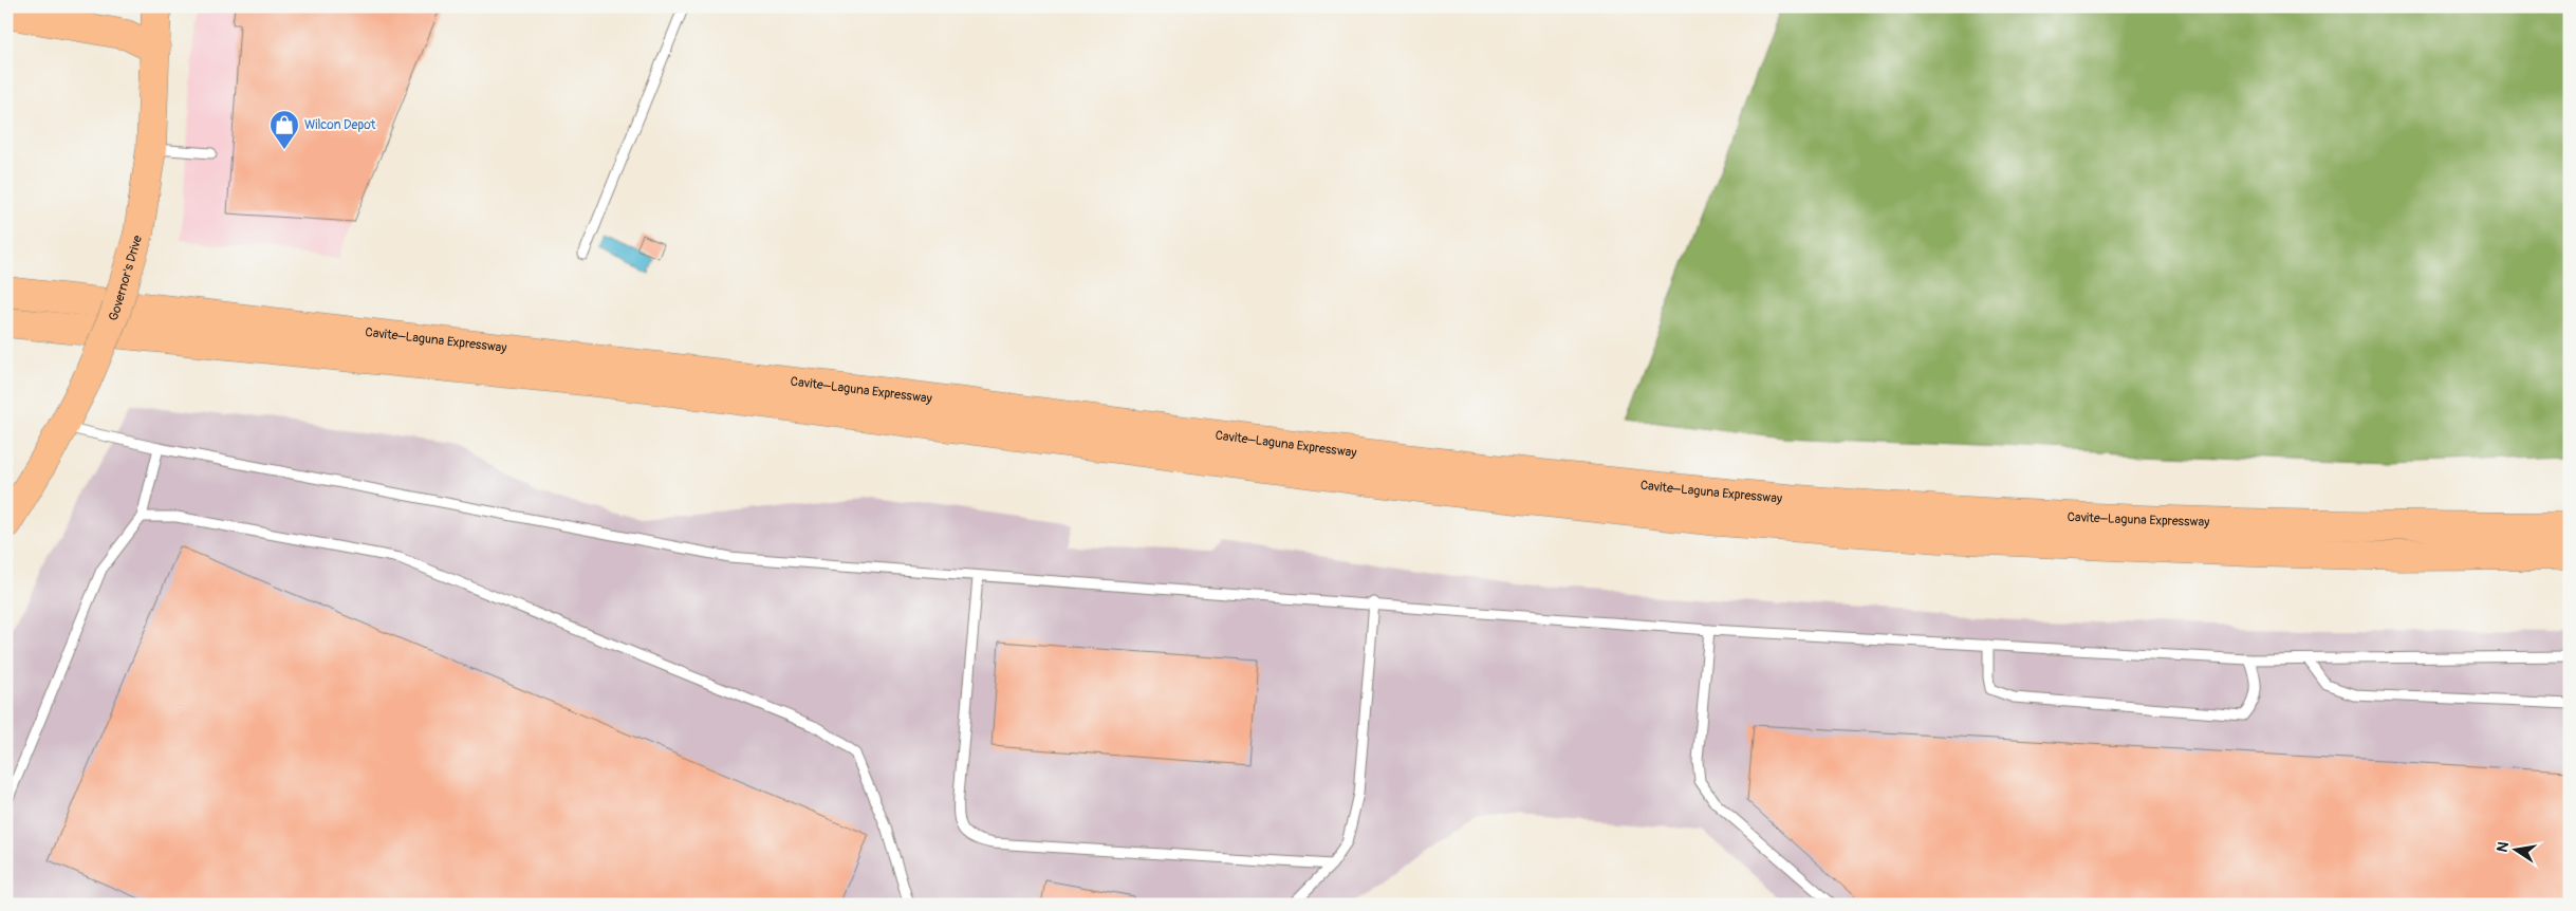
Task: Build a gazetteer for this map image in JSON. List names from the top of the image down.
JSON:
{
  "streets": {
    "main road": ["Governor's Drive", "Cavite–Laguna Expressway"]
  },
  "places": {
    "shop": ["Wilcon Depot"]
  },
  "north": "left"
}
